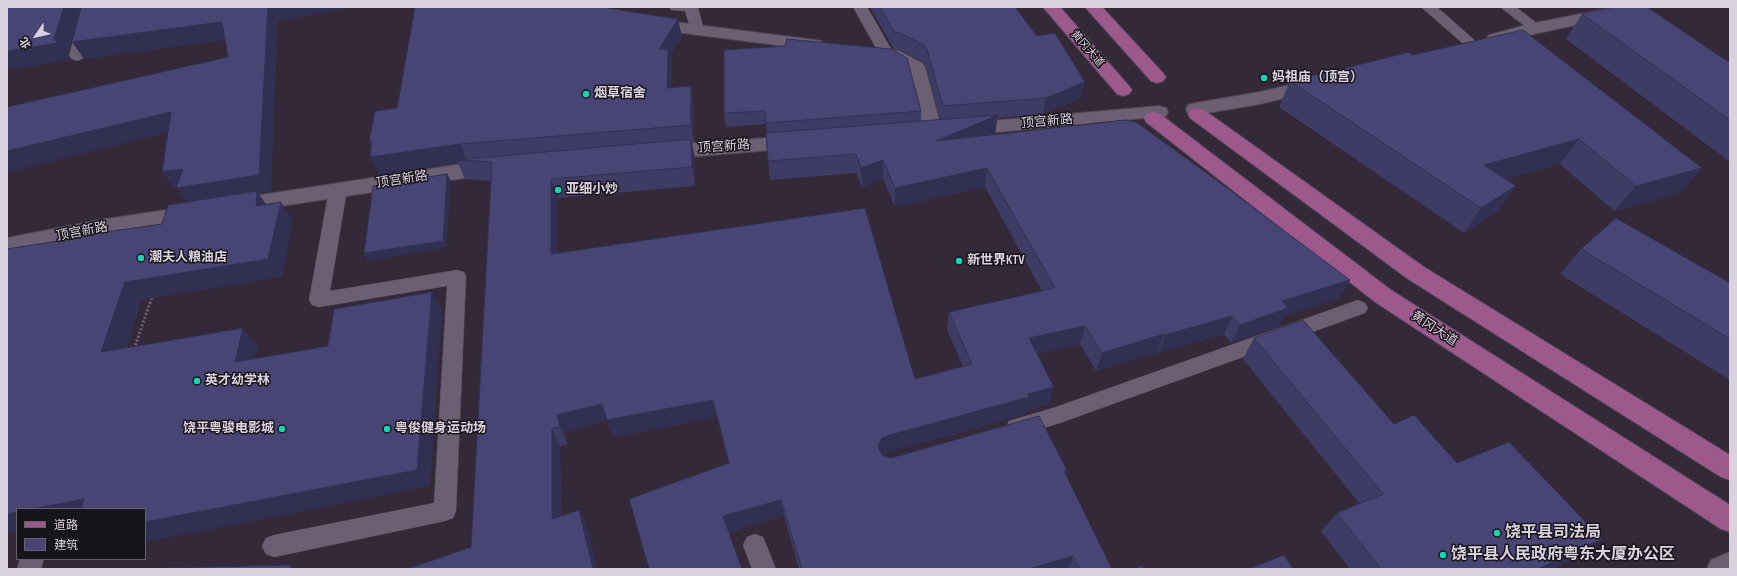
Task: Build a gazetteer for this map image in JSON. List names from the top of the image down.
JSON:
{
  "streets": {
    "main road": ["黄冈大道"],
    "street": ["顶宫新路"]
  },
  "crossings": [
    ["黄冈大道", "顶宫新路"]
  ],
  "places": [
    "妈祖庙（顶宫）",
    "烟草宿舍",
    "亚细小炒",
    "潮夫人粮油店",
    "新世界KTV",
    "英才幼学林",
    "饶平粤骏电影城",
    "粤俊健身运动场",
    "饶平县司法局",
    "饶平县人民政府粤东大厦办公区"
  ],
  "legend": ["道路", "建筑"],
  "north": "bottom left"
}
